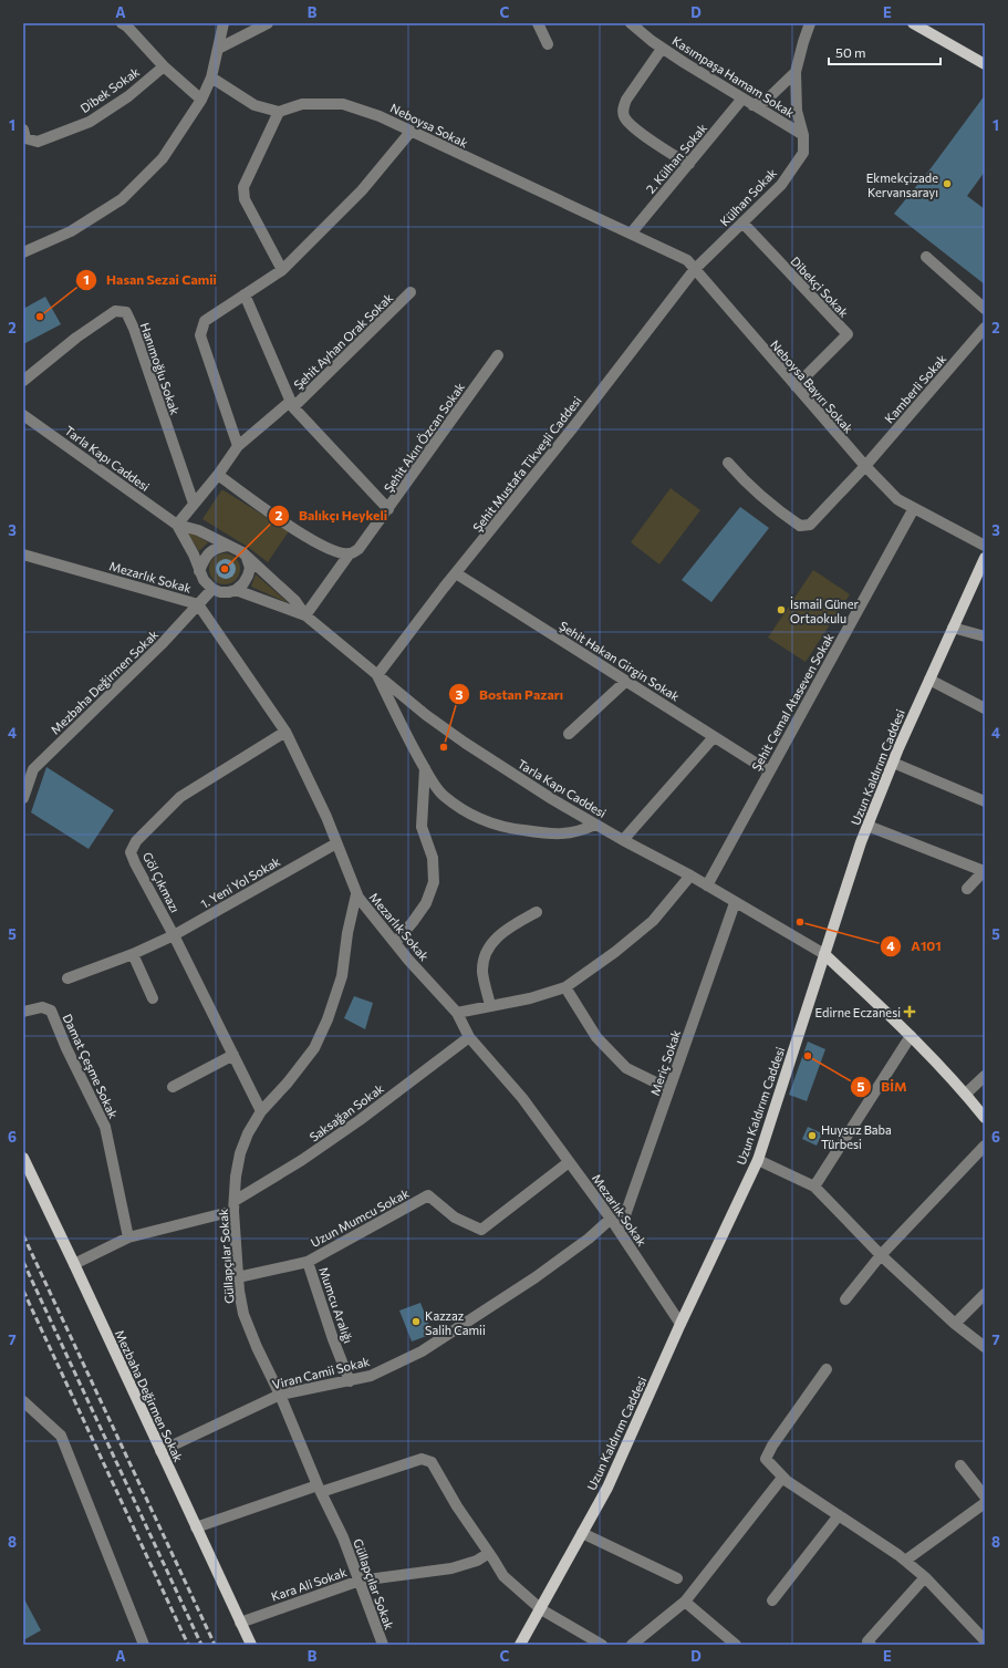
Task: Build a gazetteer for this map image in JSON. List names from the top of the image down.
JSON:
{
  "streets": {
    "main road": ["Mezbaha Değirmen Sokak", "Uzun Kaldırım Caddesi"],
    "street": [
      "Kasımpaşa Hamam Sokak",
      "Dibek Sokak",
      "Neboysa Sokak",
      "2. Külhan Sokak",
      "Külhan Sokak",
      "Dibekçi Sokak",
      "Şehit Ayhan Orak Sokak",
      "Hanımoğlu Sokak",
      "Neboysa Bayırı Sokak",
      "Kamberli Sokak",
      "Şehit Akın Özcan Sokak",
      "Tarla Kapı Caddesi",
      "Şehit Mustafa Tikveşli Caddesi",
      "Mezarlık Sokak",
      "Şehit Hakan Girgin Sokak",
      "Şehit Cemal Ataseven Sokak",
      "Göl Çıkmazı",
      "1. Yeni Yol Sokak",
      "Meriç Sokak",
      "Damat Çeşme Sokak",
      "Saksağan Sokak",
      "Uzun Mumcu Sokak",
      "Güllapçılar Sokak",
      "Mumcu Aralığı",
      "Viran Camii Sokak",
      "Kara Ali Sokak"
    ]
  },
  "crossings": [
    ["Kasımpaşa Hamam Sokak", "2. Külhan Sokak"],
    ["Kasımpaşa Hamam Sokak", "Külhan Sokak"],
    ["Neboysa Sokak", "2. Külhan Sokak"],
    ["Neboysa Sokak", "Neboysa Bayırı Sokak"],
    ["2. Külhan Sokak", "Neboysa Bayırı Sokak"],
    ["Külhan Sokak", "Dibekçi Sokak"],
    ["Külhan Sokak", "Neboysa Bayırı Sokak"],
    ["Külhan Sokak", "Şehit Mustafa Tikveşli Caddesi"],
    ["Dibekçi Sokak", "Neboysa Bayırı Sokak"],
    ["Şehit Ayhan Orak Sokak", "Hanımoğlu Sokak"],
    ["Şehit Ayhan Orak Sokak", "Tarla Kapı Caddesi"],
    ["Neboysa Bayırı Sokak", "Kamberli Sokak"],
    ["Neboysa Bayırı Sokak", "Şehit Mustafa Tikveşli Caddesi"],
    ["Neboysa Bayırı Sokak", "Şehit Cemal Ataseven Sokak"],
    ["Şehit Akın Özcan Sokak", "Tarla Kapı Caddesi"],
    ["Tarla Kapı Caddesi", "Şehit Mustafa Tikveşli Caddesi"],
    ["Tarla Kapı Caddesi", "Mezbaha Değirmen Sokak"],
    ["Tarla Kapı Caddesi", "Şehit Cemal Ataseven Sokak"],
    ["Tarla Kapı Caddesi", "Uzun Kaldırım Caddesi"],
    ["Tarla Kapı Caddesi", "Meriç Sokak"],
    ["Şehit Mustafa Tikveşli Caddesi", "Şehit Hakan Girgin Sokak"],
    ["Mezarlık Sokak", "Mezbaha Değirmen Sokak"],
    ["Mezarlık Sokak", "Uzun Kaldırım Caddesi"],
    ["Mezarlık Sokak", "Göl Çıkmazı"],
    ["Mezarlık Sokak", "1. Yeni Yol Sokak"],
    ["Mezarlık Sokak", "Meriç Sokak"],
    ["Mezarlık Sokak", "Saksağan Sokak"],
    ["Mezarlık Sokak", "Uzun Mumcu Sokak"],
    ["Mezarlık Sokak", "Güllapçılar Sokak"],
    ["Mezarlık Sokak", "Viran Camii Sokak"],
    ["Şehit Hakan Girgin Sokak", "Şehit Cemal Ataseven Sokak"],
    ["Mezbaha Değirmen Sokak", "Saksağan Sokak"],
    ["Mezbaha Değirmen Sokak", "Viran Camii Sokak"],
    ["Mezbaha Değirmen Sokak", "Kara Ali Sokak"],
    ["Göl Çıkmazı", "1. Yeni Yol Sokak"],
    ["Göl Çıkmazı", "Güllapçılar Sokak"],
    ["Damat Çeşme Sokak", "Saksağan Sokak"],
    ["Saksağan Sokak", "Güllapçılar Sokak"],
    ["Uzun Mumcu Sokak", "Güllapçılar Sokak"],
    ["Uzun Mumcu Sokak", "Mumcu Aralığı"],
    ["Güllapçılar Sokak", "Viran Camii Sokak"],
    ["Güllapçılar Sokak", "Kara Ali Sokak"],
    ["Mumcu Aralığı", "Viran Camii Sokak"]
  ],
  "places": {
    "other": [
      "Ekmekçizade Kervansarayı",
      "Hasan Sezai Camii",
      "Balıkçı Heykeli",
      "İsmail Güner Ortaokulu",
      "Bostan Pazarı",
      "A101",
      "BİM",
      "Huysuz Baba Türbesi",
      "Kazzaz Salih Camii"
    ],
    "health": ["Edirne Eczanesi"]
  },
  "scale_bar": "50 m",
  "grid": {
    "columns": [
      "A",
      "B",
      "C",
      "D",
      "E"
    ],
    "rows": [
      "1",
      "2",
      "3",
      "4",
      "5",
      "6",
      "7",
      "8"
    ]
  }
}
